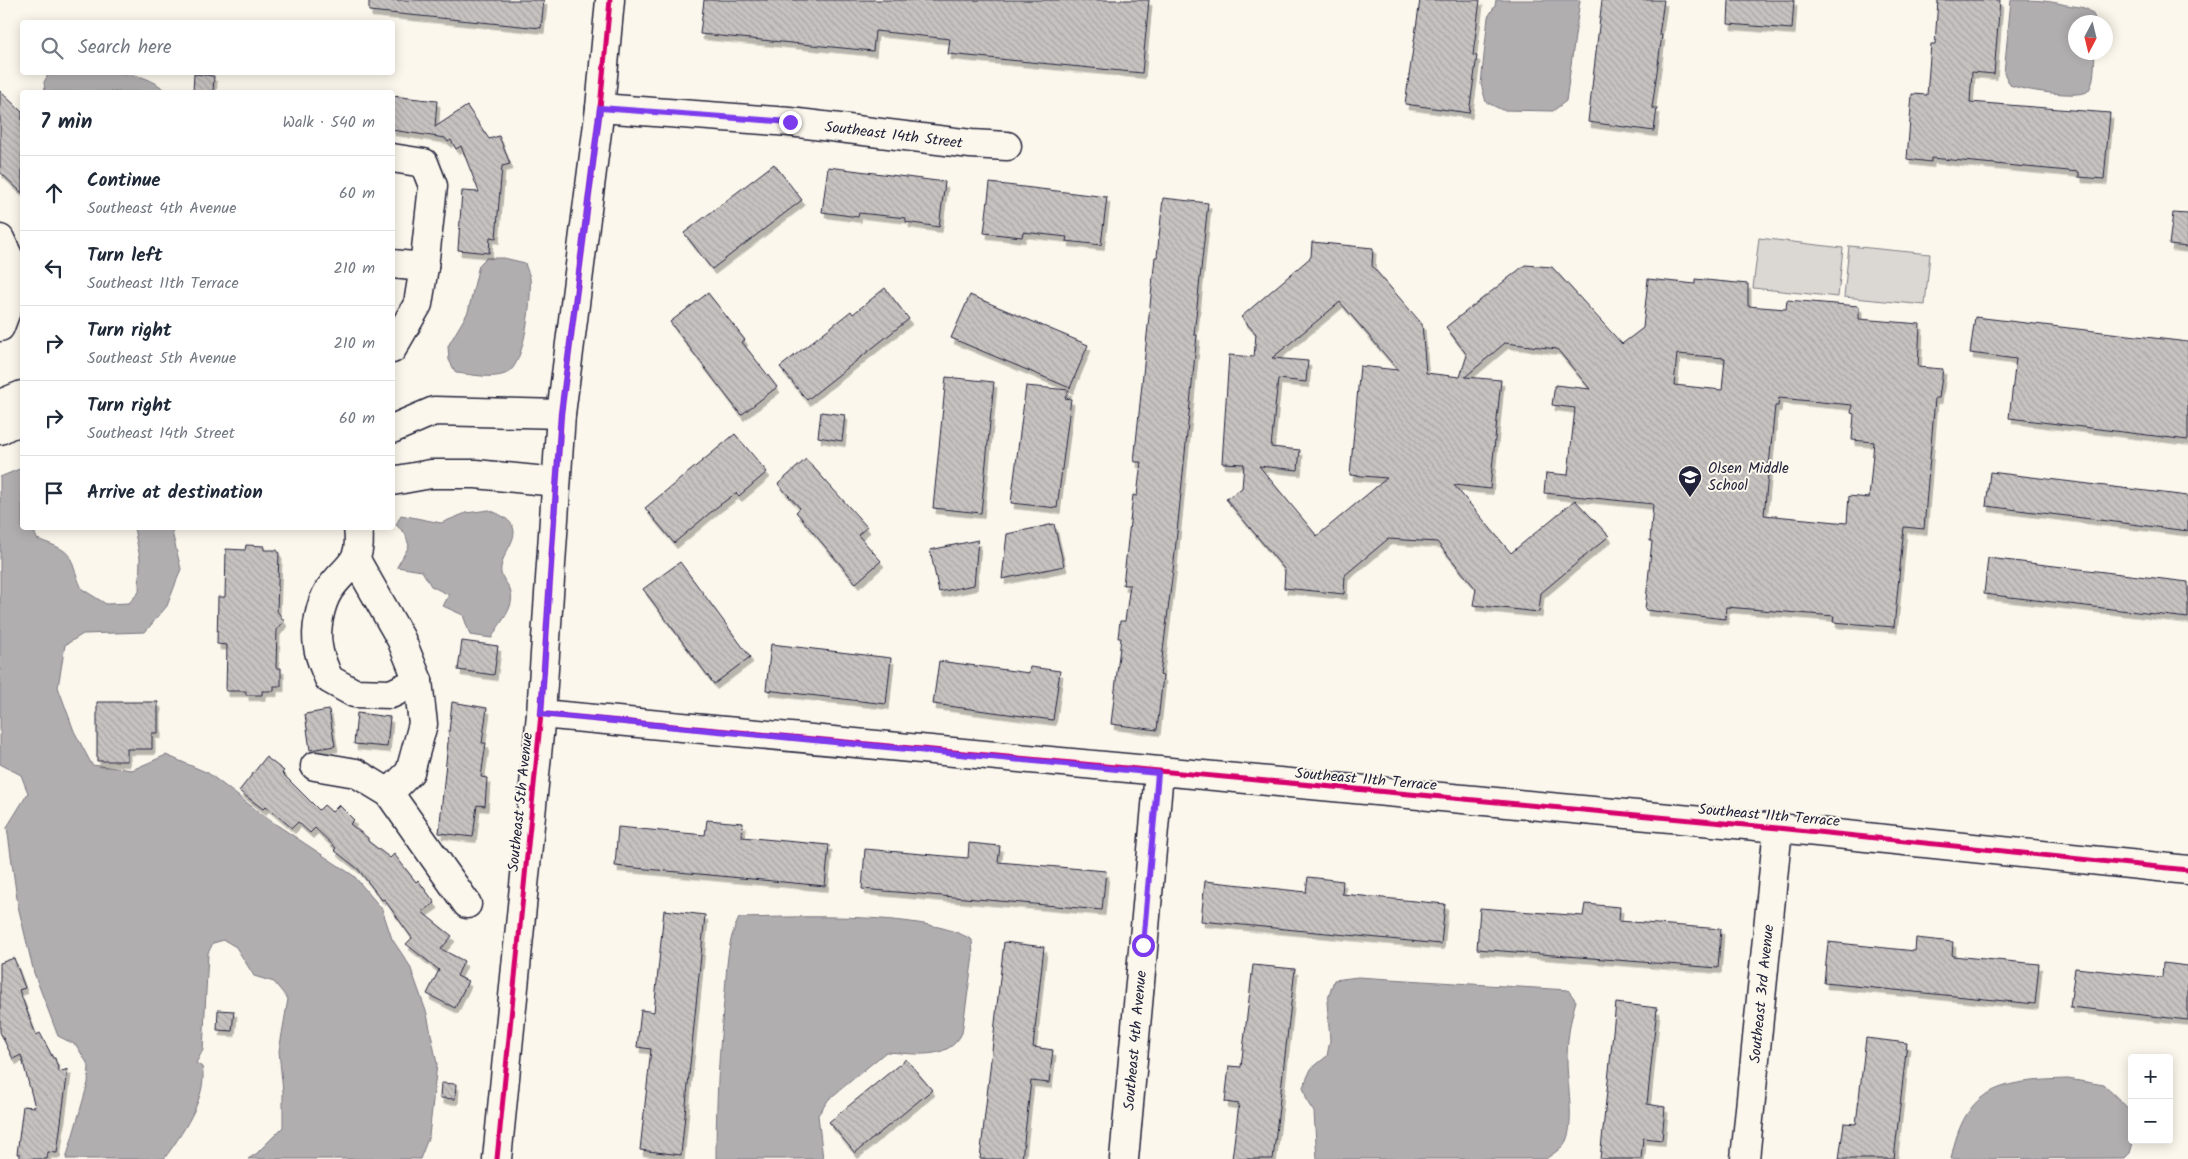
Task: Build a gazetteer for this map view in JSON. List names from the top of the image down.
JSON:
{
  "streets": {
    "street": [
      "Southeast 14th Street",
      "Southeast 11th Terrace",
      "Southeast 5th Avenue",
      "Southeast 3rd Avenue",
      "Southeast 4th Avenue"
    ]
  },
  "crossings": [
    ["Southeast 14th Street", "Southeast 5th Avenue"],
    ["Southeast 11th Terrace", "Southeast 5th Avenue"],
    ["Southeast 11th Terrace", "Southeast 3rd Avenue"],
    ["Southeast 11th Terrace", "Southeast 4th Avenue"]
  ],
  "places": {
    "school or university": ["Olsen Middle School"]
  },
  "north": "bottom",
  "page": {
    "search": "Search here",
    "heading": ["7 min", "Walk · 540 m"],
    "list": [
      ["Continue", "Southeast 4th Avenue", "60 m"],
      ["Turn left", "Southeast 11th Terrace", "210 m"],
      ["Turn right", "Southeast 5th Avenue", "210 m"],
      ["Turn right", "Southeast 14th Street", "60 m"],
      "Arrive at destination"
    ],
    "map_buttons": ["+", "−"]
  }
}
